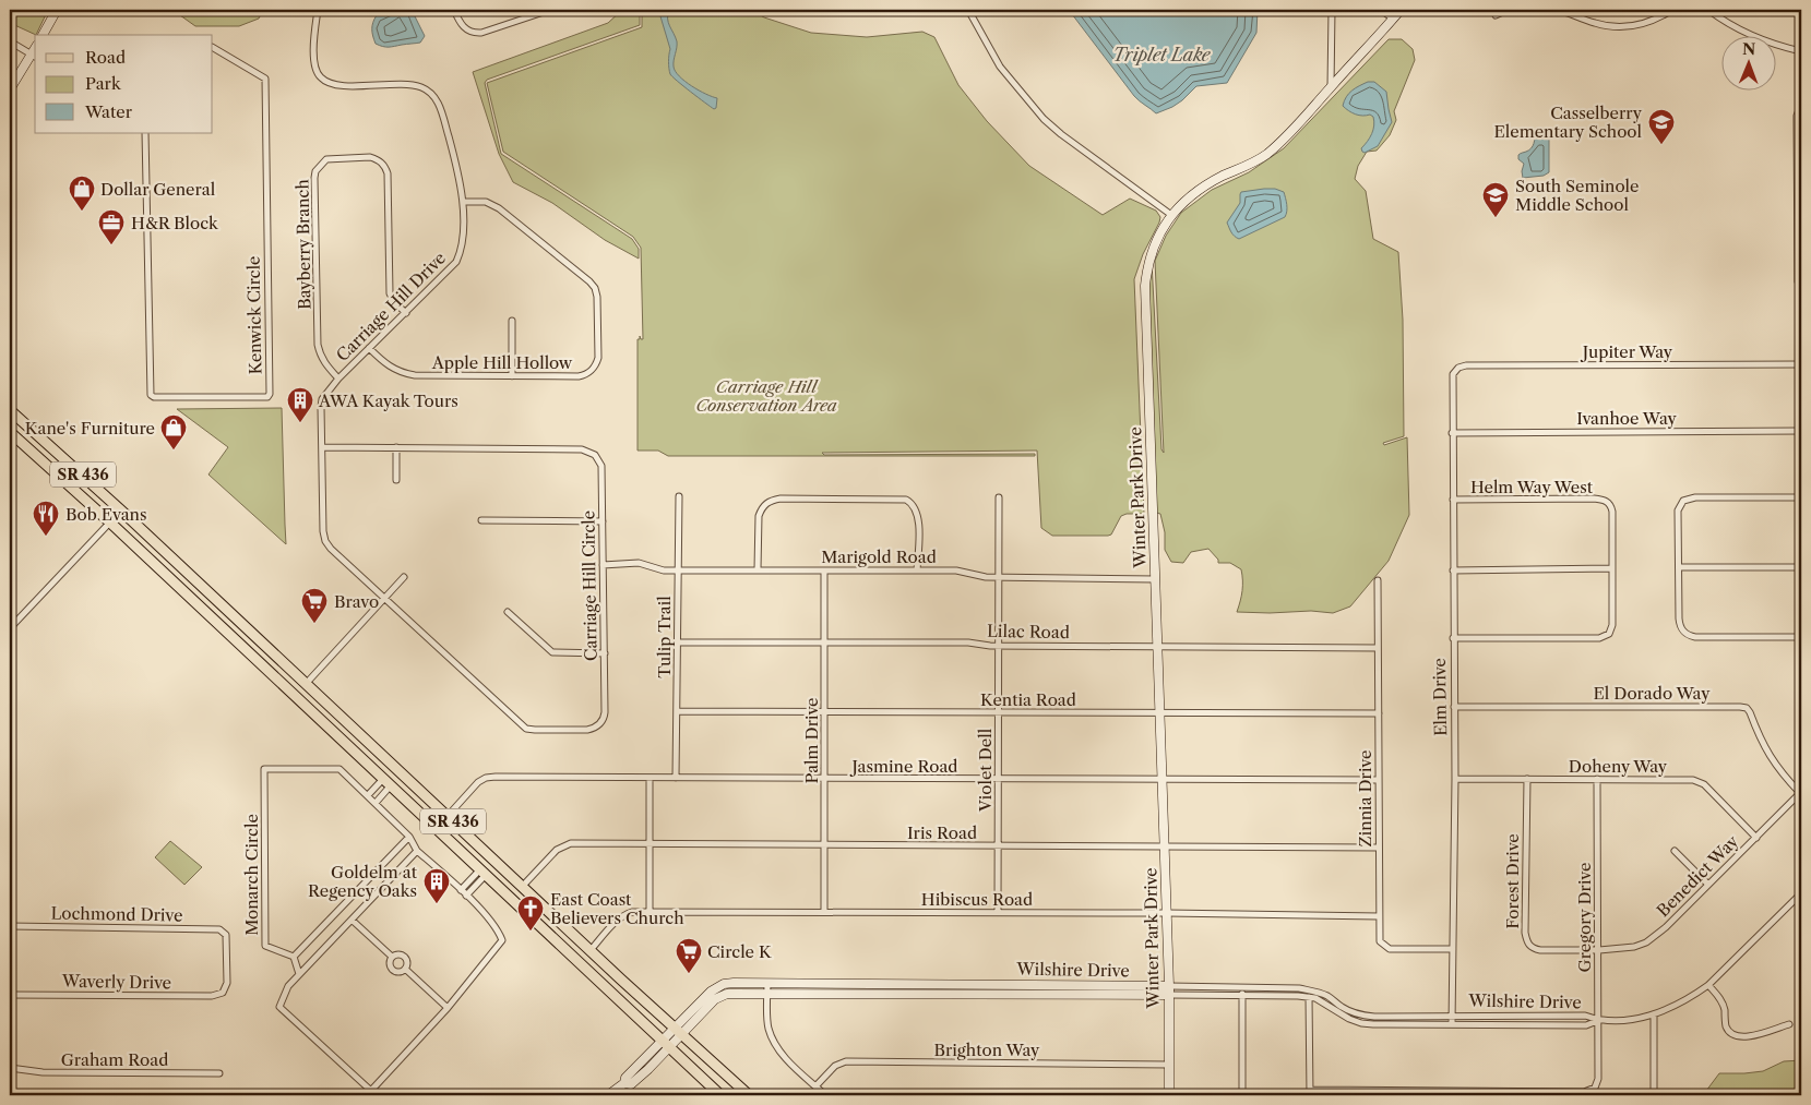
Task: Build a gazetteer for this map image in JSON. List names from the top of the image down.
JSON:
{
  "streets": {
    "main road": ["SR 436"],
    "street": [
      "Bayberry Branch",
      "Carriage Hill Drive",
      "Kenwick Circle",
      "Jupiter Way",
      "Apple Hill Hollow",
      "Ivanhoe Way",
      "Helm Way West",
      "Winter Park Drive",
      "Marigold Road",
      "Carriage Hill Circle",
      "Lilac Road",
      "Tulip Trail",
      "El Dorado Way",
      "Elm Drive",
      "Kentia Road",
      "Palm Drive",
      "Jasmine Road",
      "Doheny Way",
      "Violet Dell",
      "Zinnia Drive",
      "Iris Road",
      "Monarch Circle",
      "Benedict Way",
      "Forest Drive",
      "Hibiscus Road",
      "Lochmond Drive",
      "Gregory Drive",
      "Wilshire Drive",
      "Waverly Drive",
      "Brighton Way",
      "Graham Road"
    ]
  },
  "crossings": [
    ["Bayberry Branch", "Carriage Hill Drive"],
    ["Carriage Hill Drive", "Apple Hill Hollow"],
    ["Carriage Hill Drive", "Carriage Hill Circle"],
    ["Jupiter Way", "Elm Drive"],
    ["Ivanhoe Way", "Elm Drive"],
    ["SR 436", "Jasmine Road"],
    ["SR 436", "Iris Road"],
    ["SR 436", "Hibiscus Road"],
    ["SR 436", "Wilshire Drive"],
    ["Helm Way West", "Elm Drive"],
    ["Winter Park Drive", "Marigold Road"],
    ["Winter Park Drive", "Lilac Road"],
    ["Winter Park Drive", "Kentia Road"],
    ["Winter Park Drive", "Jasmine Road"],
    ["Winter Park Drive", "Iris Road"],
    ["Winter Park Drive", "Hibiscus Road"],
    ["Winter Park Drive", "Wilshire Drive"],
    ["Winter Park Drive", "Brighton Way"],
    ["Marigold Road", "Carriage Hill Circle"],
    ["Marigold Road", "Tulip Trail"],
    ["Marigold Road", "Palm Drive"],
    ["Marigold Road", "Violet Dell"],
    ["Lilac Road", "Tulip Trail"],
    ["Lilac Road", "Palm Drive"],
    ["Lilac Road", "Violet Dell"],
    ["Lilac Road", "Zinnia Drive"],
    ["Tulip Trail", "Kentia Road"],
    ["Tulip Trail", "Jasmine Road"],
    ["El Dorado Way", "Elm Drive"],
    ["El Dorado Way", "Benedict Way"],
    ["Elm Drive", "Doheny Way"],
    ["Elm Drive", "Zinnia Drive"],
    ["Elm Drive", "Wilshire Drive"],
    ["Kentia Road", "Palm Drive"],
    ["Kentia Road", "Violet Dell"],
    ["Kentia Road", "Zinnia Drive"],
    ["Palm Drive", "Jasmine Road"],
    ["Palm Drive", "Iris Road"],
    ["Palm Drive", "Hibiscus Road"],
    ["Jasmine Road", "Violet Dell"],
    ["Jasmine Road", "Zinnia Drive"],
    ["Doheny Way", "Benedict Way"],
    ["Doheny Way", "Forest Drive"],
    ["Doheny Way", "Gregory Drive"],
    ["Violet Dell", "Iris Road"],
    ["Violet Dell", "Hibiscus Road"],
    ["Zinnia Drive", "Iris Road"],
    ["Zinnia Drive", "Hibiscus Road"],
    ["Benedict Way", "Forest Drive"],
    ["Benedict Way", "Gregory Drive"],
    ["Forest Drive", "Gregory Drive"],
    ["Lochmond Drive", "Waverly Drive"],
    ["Gregory Drive", "Wilshire Drive"]
  ],
  "water": ["Triplet Lake"],
  "parks": ["Carriage Hill Conservation Area"],
  "places": {
    "school or university": ["Casselberry Elementary School", "South Seminole Middle School"],
    "shop": ["Dollar General", "Kane's Furniture"],
    "office": ["H&R Block"],
    "building": ["AWA Kayak Tours", "Goldelm at Regency Oaks"],
    "restaurant": ["Bob Evans"],
    "supermarket": ["Bravo", "Circle K"],
    "church": ["East Coast Believers Church"]
  },
  "legend": ["Road", "Park", "Water"],
  "north": "top"
}
